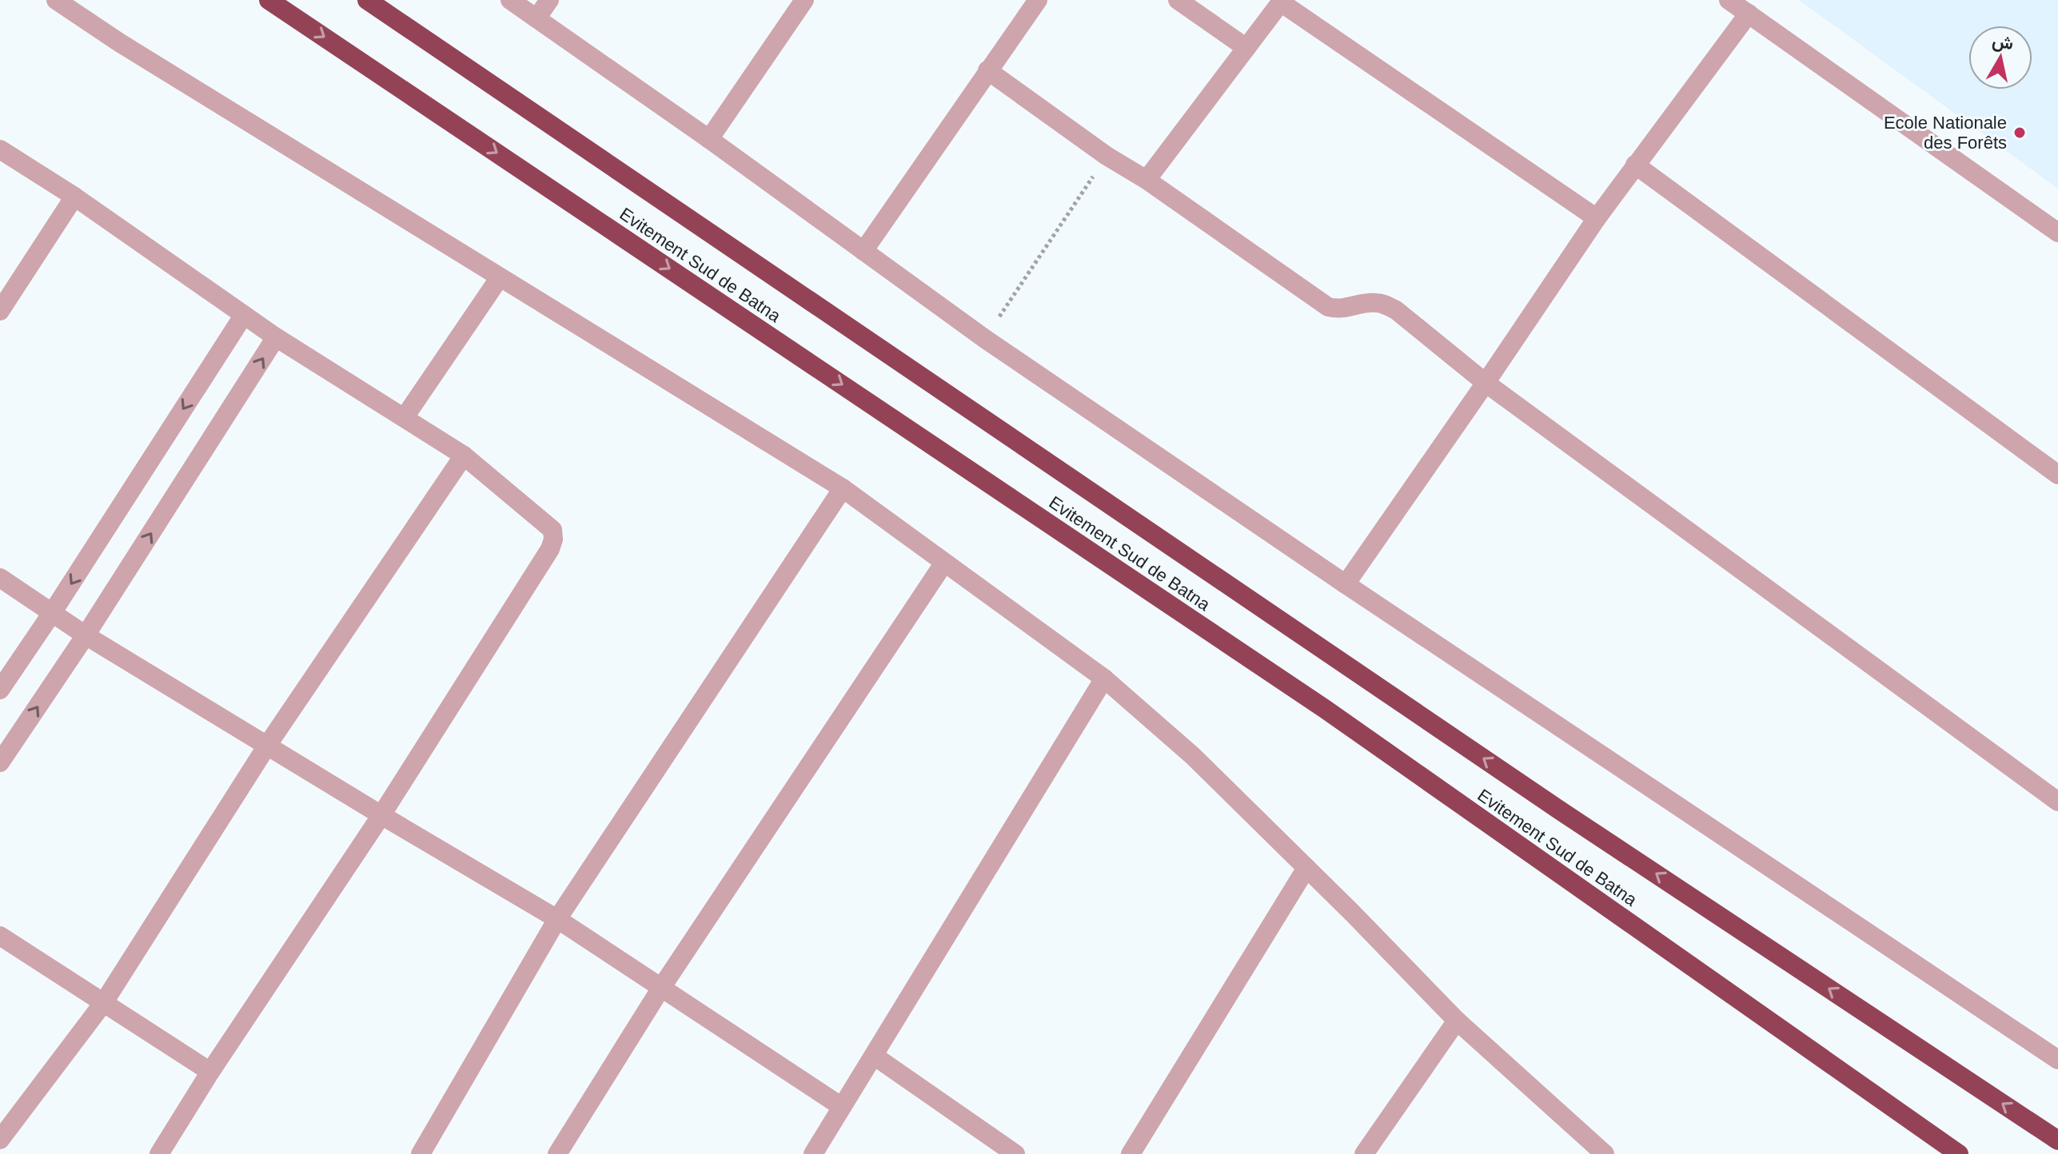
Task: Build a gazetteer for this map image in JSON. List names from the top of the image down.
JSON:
{
  "streets": {
    "highway": ["Evitement Sud de Batna"]
  },
  "places": ["Ecole Nationale des Forêts"],
  "north": "top"
}
